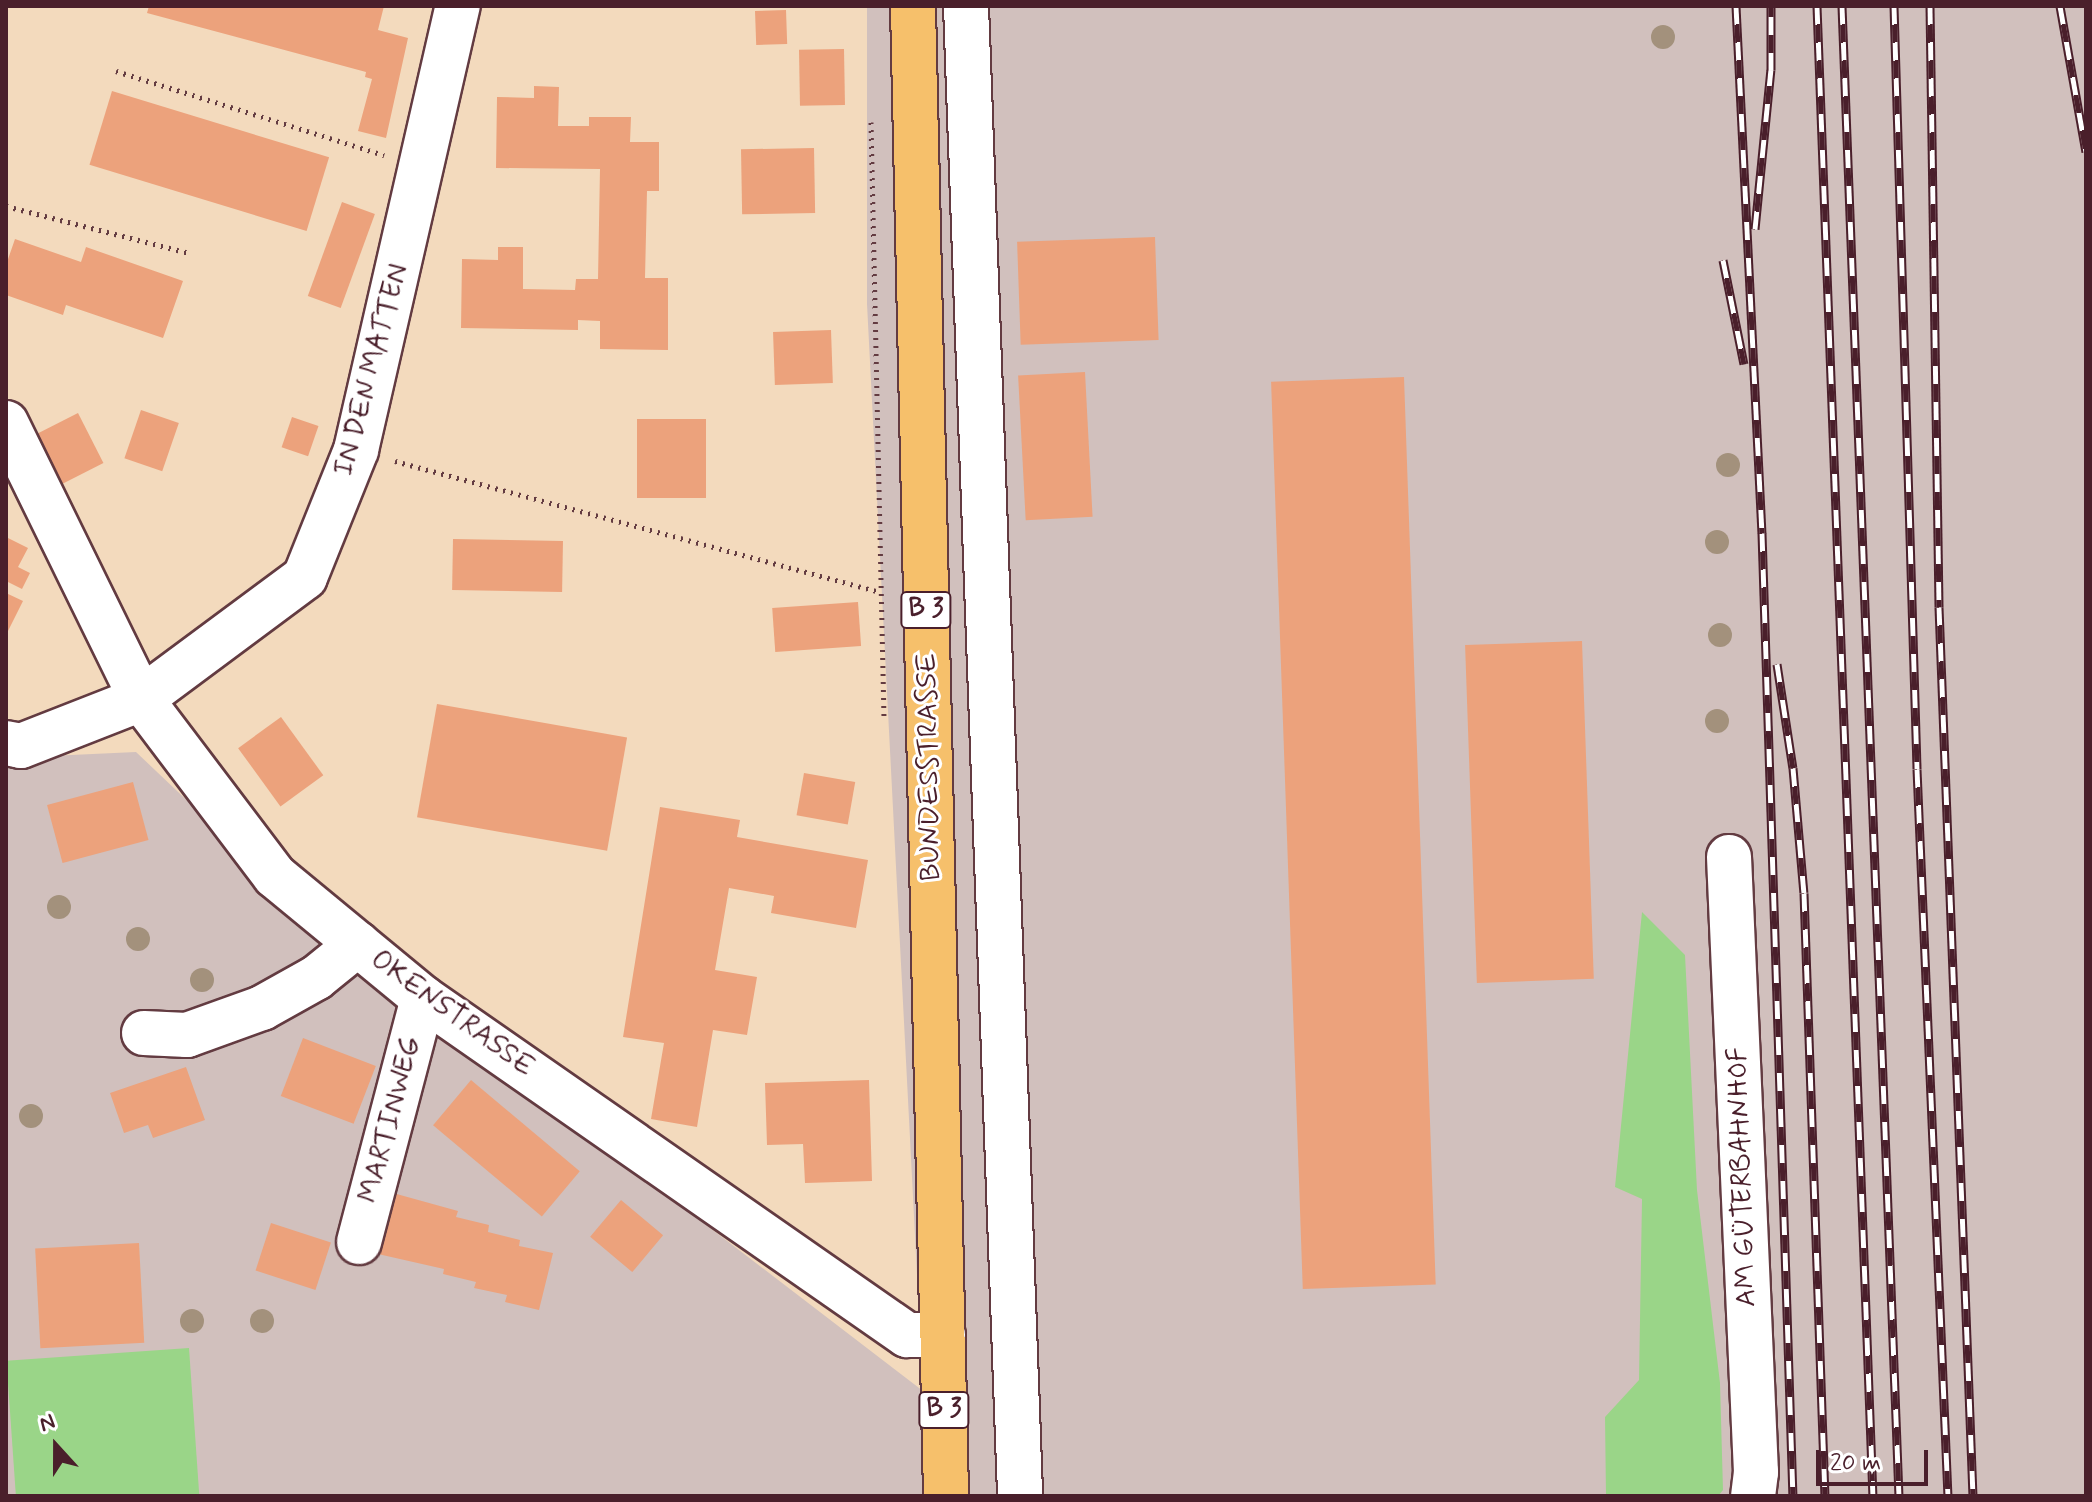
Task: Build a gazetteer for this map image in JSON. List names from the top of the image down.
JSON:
{
  "streets": {
    "main road": ["B 3", "BUNDESSTRASSE"],
    "street": [
      "IN DEN MATTEN",
      "OKENSTRASSE",
      "MARTINWEG",
      "AM GÜTERBAHNHOF"
    ]
  },
  "crossings": [
    ["IN DEN MATTEN", "OKENSTRASSE"],
    ["B 3", "BUNDESSTRASSE"],
    ["B 3", "OKENSTRASSE"],
    ["BUNDESSTRASSE", "OKENSTRASSE"],
    ["OKENSTRASSE", "MARTINWEG"]
  ],
  "scale_bar": "20 m",
  "north": "top"
}
